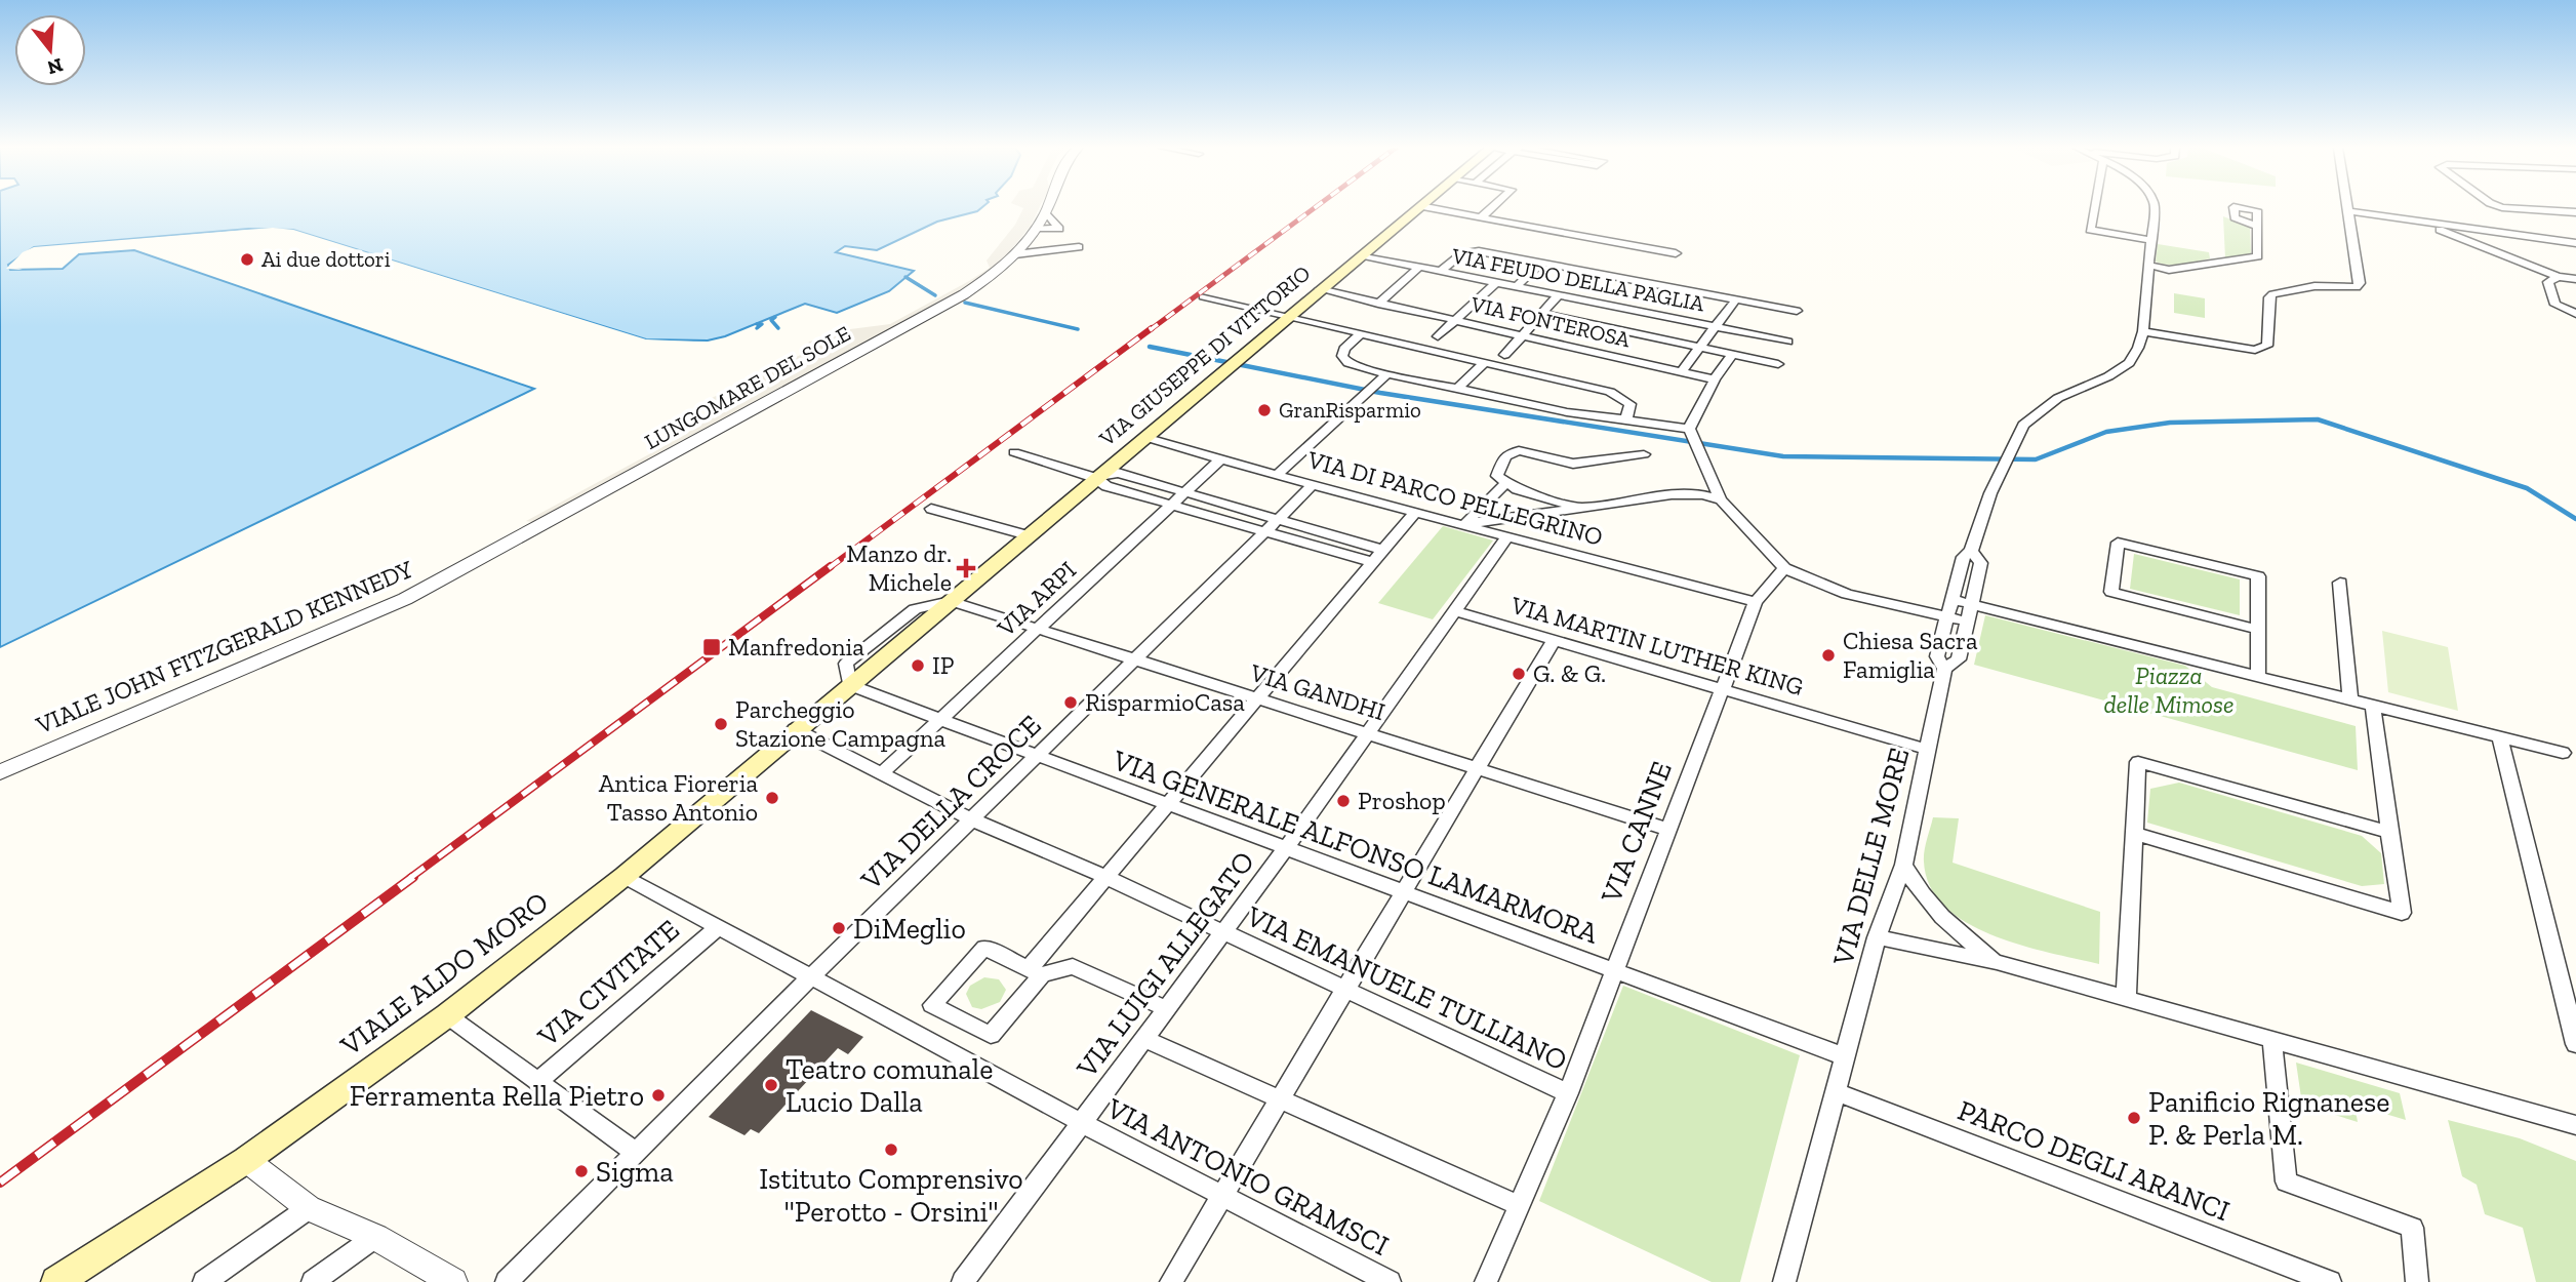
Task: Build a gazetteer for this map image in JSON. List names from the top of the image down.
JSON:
{
  "streets": {
    "main road": ["VIA GIUSEPPE DI VITTORIO", "VIALE ALDO MORO"],
    "street": [
      "VIA FEUDO DELLA PAGLIA",
      "VIA FONTEROSA",
      "LUNGOMARE DEL SOLE",
      "VIA DI PARCO PELLEGRINO",
      "VIA ARPI",
      "VIA MARTIN LUTHER KING",
      "VIALE JOHN FITZGERALD KENNEDY",
      "VIA GANDHI",
      "VIA DELLA CROCE",
      "VIA CANNE",
      "VIA GENERALE ALFONSO LAMARMORA",
      "VIA DELLE MORE",
      "VIA LUIGI ALLEGATO",
      "VIA CIVITATE",
      "VIA EMANUELE TULLIANO",
      "PARCO DEGLI ARANCI",
      "VIA ANTONIO GRAMSCI"
    ]
  },
  "crossings": [
    ["VIA FEUDO DELLA PAGLIA", "VIA GIUSEPPE DI VITTORIO"],
    ["VIA FONTEROSA", "VIA GIUSEPPE DI VITTORIO"],
    ["VIA GIUSEPPE DI VITTORIO", "VIA DI PARCO PELLEGRINO"],
    ["VIA GIUSEPPE DI VITTORIO", "VIA GANDHI"],
    ["VIA GIUSEPPE DI VITTORIO", "VIA GENERALE ALFONSO LAMARMORA"],
    ["VIA GIUSEPPE DI VITTORIO", "VIALE ALDO MORO"],
    ["LUNGOMARE DEL SOLE", "VIALE JOHN FITZGERALD KENNEDY"],
    ["VIA DI PARCO PELLEGRINO", "VIA ARPI"],
    ["VIA DI PARCO PELLEGRINO", "VIA DELLA CROCE"],
    ["VIA DI PARCO PELLEGRINO", "VIA CANNE"],
    ["VIA DI PARCO PELLEGRINO", "VIA LUIGI ALLEGATO"],
    ["VIA ARPI", "VIA GANDHI"],
    ["VIA ARPI", "VIA GENERALE ALFONSO LAMARMORA"],
    ["VIA ARPI", "VIA EMANUELE TULLIANO"],
    ["VIA MARTIN LUTHER KING", "VIA CANNE"],
    ["VIA MARTIN LUTHER KING", "VIA DELLE MORE"],
    ["VIA MARTIN LUTHER KING", "VIA LUIGI ALLEGATO"],
    ["VIA GANDHI", "VIA DELLA CROCE"],
    ["VIA GANDHI", "VIA CANNE"],
    ["VIA GANDHI", "VIA LUIGI ALLEGATO"],
    ["VIA DELLA CROCE", "VIA GENERALE ALFONSO LAMARMORA"],
    ["VIA DELLA CROCE", "VIA EMANUELE TULLIANO"],
    ["VIA DELLA CROCE", "VIA ANTONIO GRAMSCI"],
    ["VIA CANNE", "VIA GENERALE ALFONSO LAMARMORA"],
    ["VIA CANNE", "VIA EMANUELE TULLIANO"],
    ["VIA GENERALE ALFONSO LAMARMORA", "VIA DELLE MORE"],
    ["VIA GENERALE ALFONSO LAMARMORA", "VIA LUIGI ALLEGATO"],
    ["VIA GENERALE ALFONSO LAMARMORA", "VIALE ALDO MORO"],
    ["VIA DELLE MORE", "PARCO DEGLI ARANCI"],
    ["VIA LUIGI ALLEGATO", "VIA EMANUELE TULLIANO"],
    ["VIA LUIGI ALLEGATO", "VIA ANTONIO GRAMSCI"],
    ["VIALE ALDO MORO", "VIA EMANUELE TULLIANO"],
    ["VIALE ALDO MORO", "VIA ANTONIO GRAMSCI"],
    ["VIA CIVITATE", "VIA ANTONIO GRAMSCI"]
  ],
  "parks": ["Piazza delle Mimose"],
  "places": {
    "other": [
      "Ai due dottori",
      "GranRisparmio",
      "Chiesa Sacra Famiglia",
      "IP",
      "G. & G.",
      "RisparmioCasa",
      "Parcheggio Stazione Campagna",
      "Antica Fioreria Tasso Antonio",
      "Proshop",
      "DiMeglio",
      "Teatro comunale Lucio Dalla",
      "Ferramenta Rella Pietro",
      "Panificio Rignanese P. & Perla M.",
      "Istituto Comprensivo \"Perotto - Orsini\"",
      "Sigma"
    ],
    "health": ["Manzo dr. Michele"],
    "transit": ["Manfredonia"]
  },
  "north": "bottom"
}
